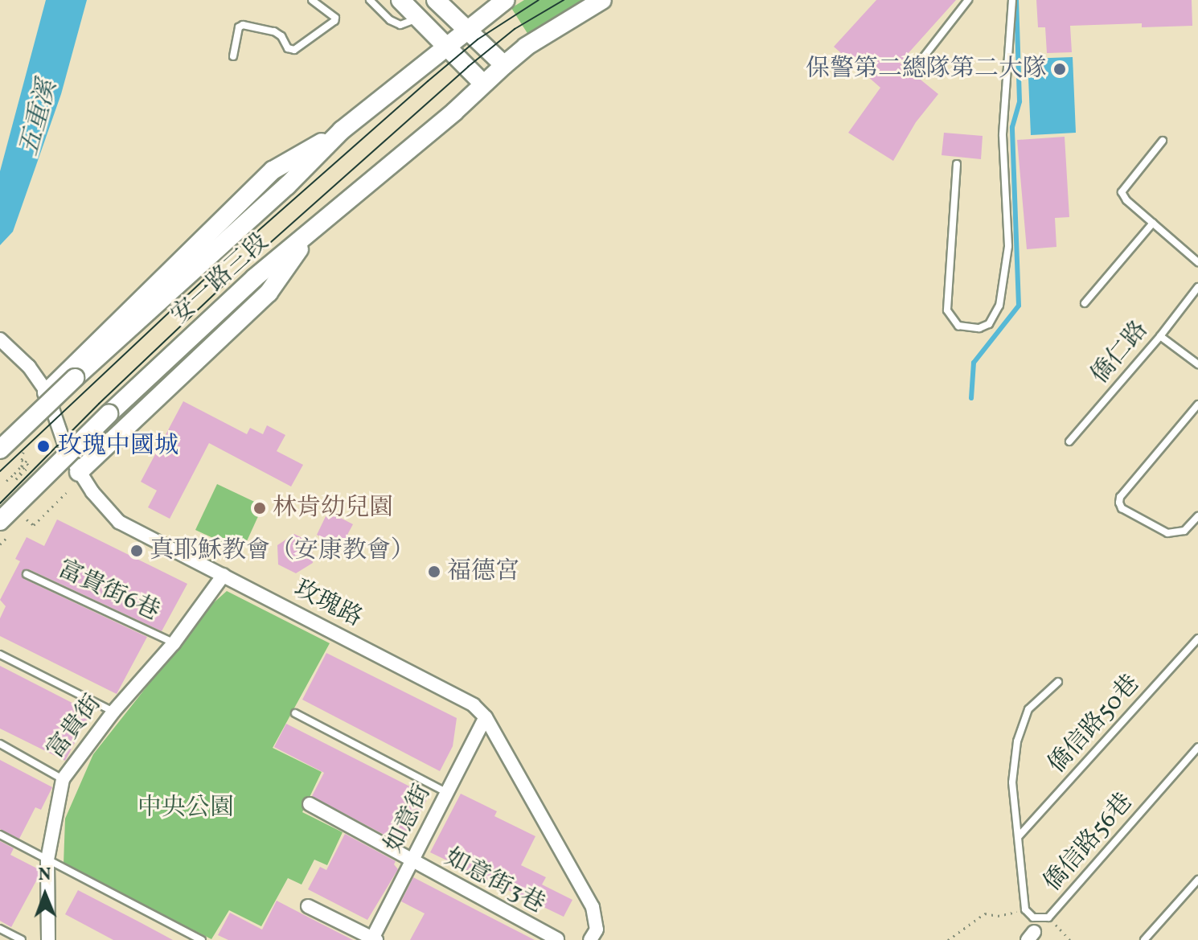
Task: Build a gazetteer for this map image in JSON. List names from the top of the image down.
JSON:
{
  "streets": {
    "street": [
      "安一路三段",
      "玫瑰路",
      "富貴街",
      "如意街",
      "如意街3巷"
    ],
    "lane": [
      "僑仁路",
      "富貴街6巷",
      "僑信路50巷",
      "僑信路56巷"
    ]
  },
  "crossings": [
    ["富貴街6巷", "富貴街"],
    ["玫瑰路", "富貴街"],
    ["玫瑰路", "如意街"],
    ["僑信路50巷", "僑信路56巷"],
    ["如意街", "如意街3巷"]
  ],
  "water": ["五重溪"],
  "parks": ["中央公園"],
  "places": [
    "保警第二總隊第二大隊",
    "玫瑰中國城",
    "林肯幼兒園",
    "真耶穌教會（安康教會）",
    "福德宮"
  ],
  "north": "top"
}
